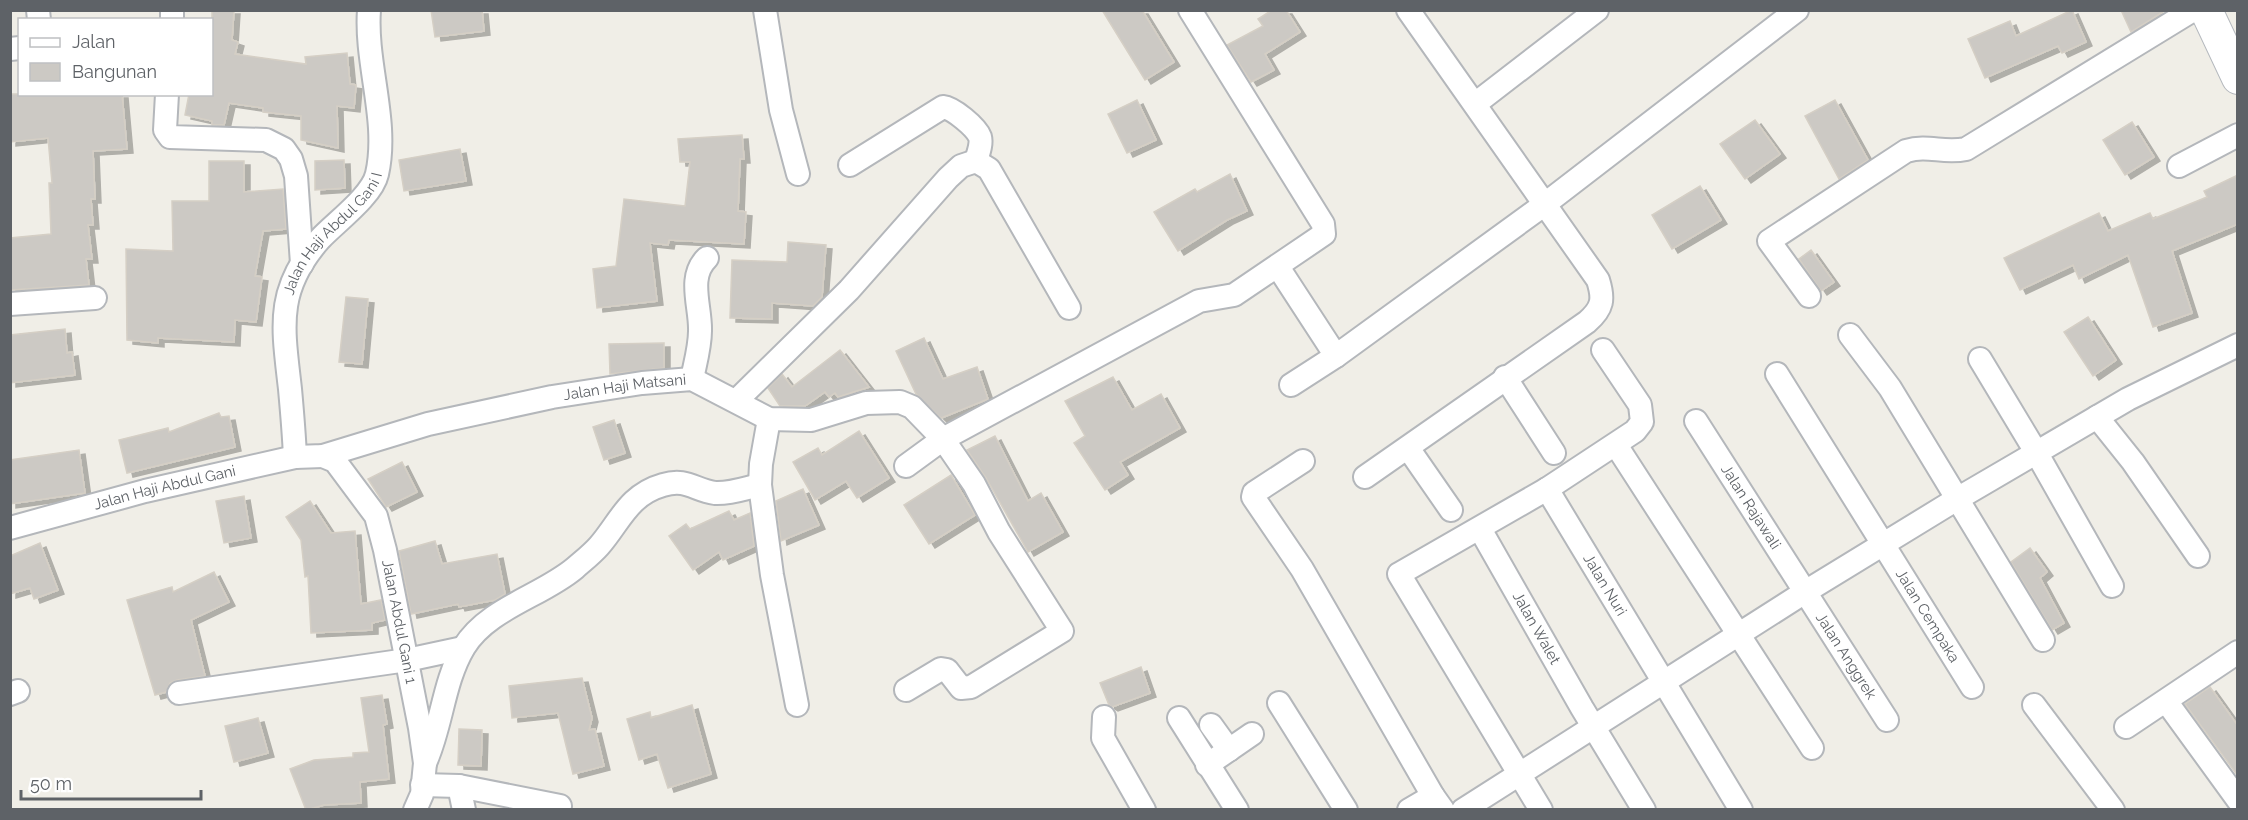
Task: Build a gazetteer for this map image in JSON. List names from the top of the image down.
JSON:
{
  "streets": {
    "street": [
      "Jalan Haji Abdul Gani I",
      "Jalan Haji Matsani",
      "Jalan Haji Abdul Gani",
      "Jalan Rajawali",
      "Jalan Nuri",
      "Jalan Cempaka",
      "Jalan Abdul Gani 1",
      "Jalan Walet",
      "Jalan Anggrek"
    ]
  },
  "crossings": [
    ["Jalan Haji Abdul Gani I", "Jalan Haji Abdul Gani"],
    ["Jalan Haji Matsani", "Jalan Haji Abdul Gani"],
    ["Jalan Haji Matsani", "Jalan Abdul Gani 1"],
    ["Jalan Haji Abdul Gani", "Jalan Abdul Gani 1"],
    ["Jalan Rajawali", "Jalan Anggrek"]
  ],
  "legend": ["Jalan", "Bangunan"],
  "scale_bar": "50 m"
}
